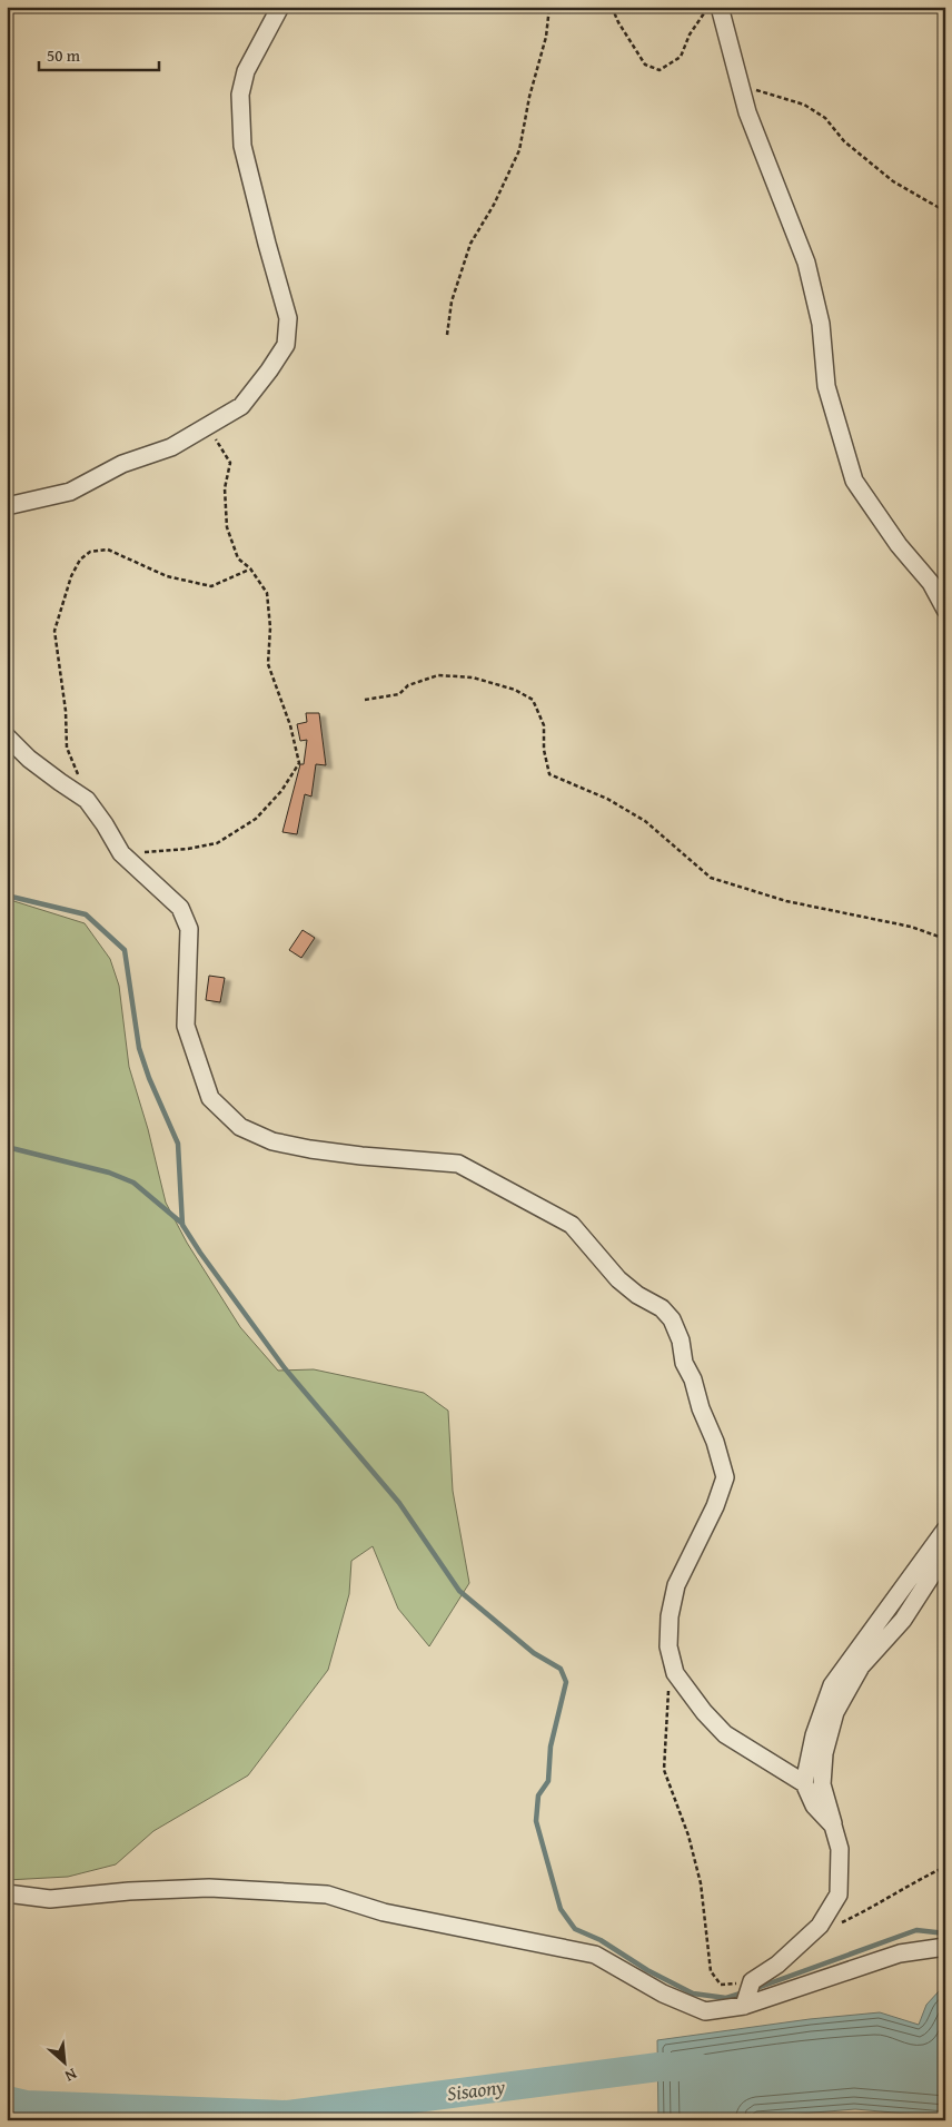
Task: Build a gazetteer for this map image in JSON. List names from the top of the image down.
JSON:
{
  "water": ["Sisaony"],
  "scale_bar": "50 m",
  "north": "bottom right"
}
